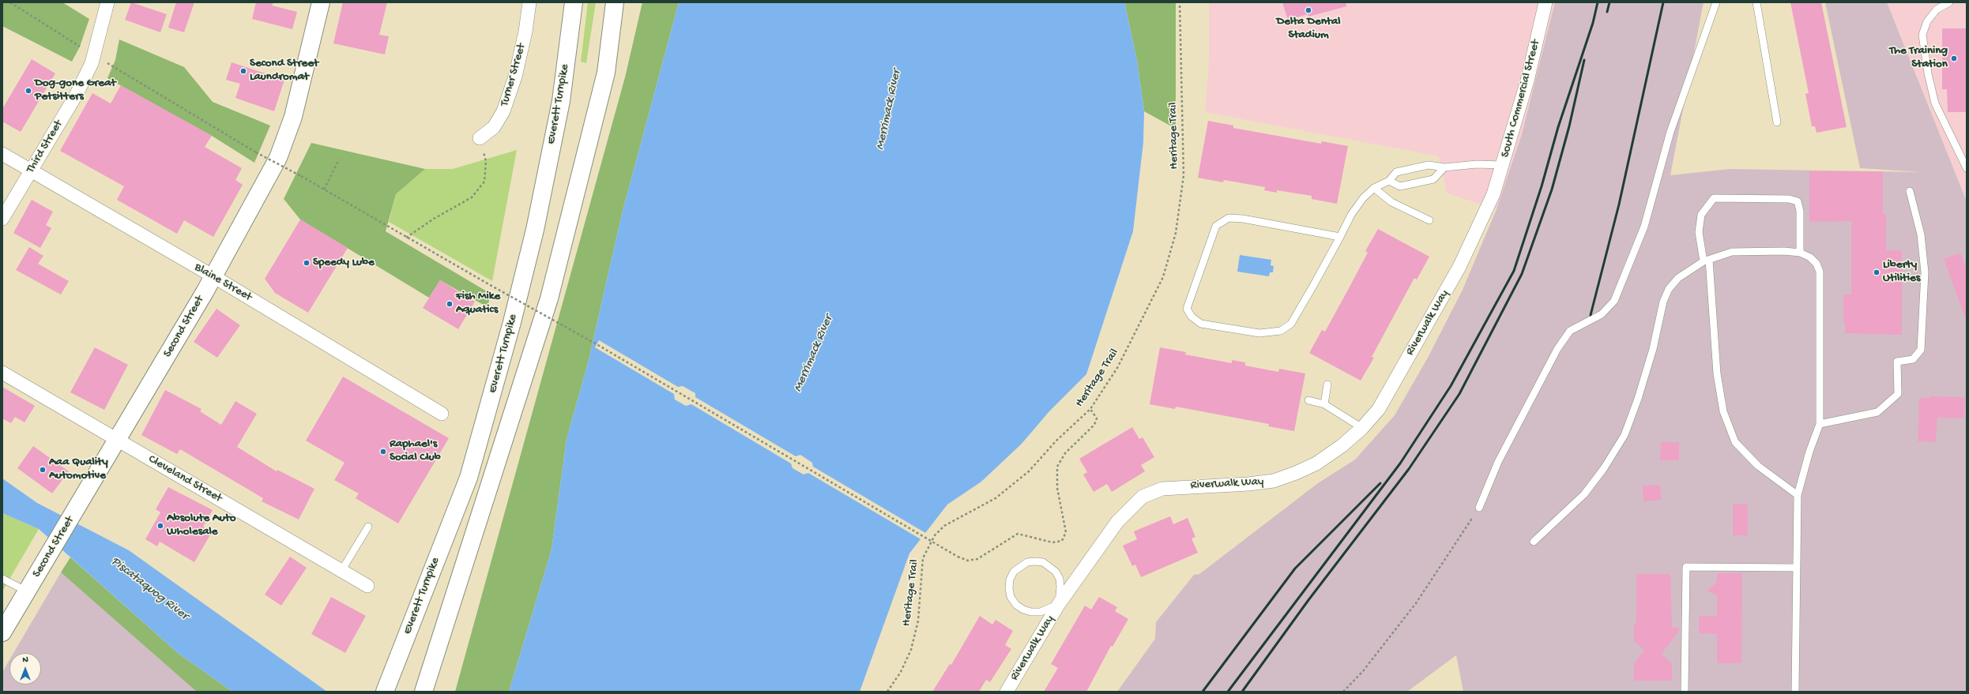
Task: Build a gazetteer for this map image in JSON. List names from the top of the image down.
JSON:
{
  "streets": {
    "main road": ["Everett Turnpike", "Second Street"],
    "street": [
      "Turner Street",
      "South Commercial Street",
      "Third Street",
      "Blaine Street",
      "Riverwalk Way",
      "Cleveland Street"
    ],
    "path": ["Heritage Trail"]
  },
  "crossings": [
    ["South Commercial Street", "Riverwalk Way"],
    ["Third Street", "Blaine Street"],
    ["Blaine Street", "Second Street"],
    ["Second Street", "Cleveland Street"]
  ],
  "water": ["Merrimack River", "Piscataquog River"],
  "places": [
    "Delta Dental Stadium",
    "The Training Station",
    "Second Street Laundromat",
    "Dog-gone Great Petsitters",
    "Speedy Lube",
    "Liberty Utilities",
    "Fish Mike Aquatics",
    "Raphael's Social Club",
    "Aaa Quality Automotive",
    "Absolute Auto Wholesale"
  ],
  "north": "top"
}
